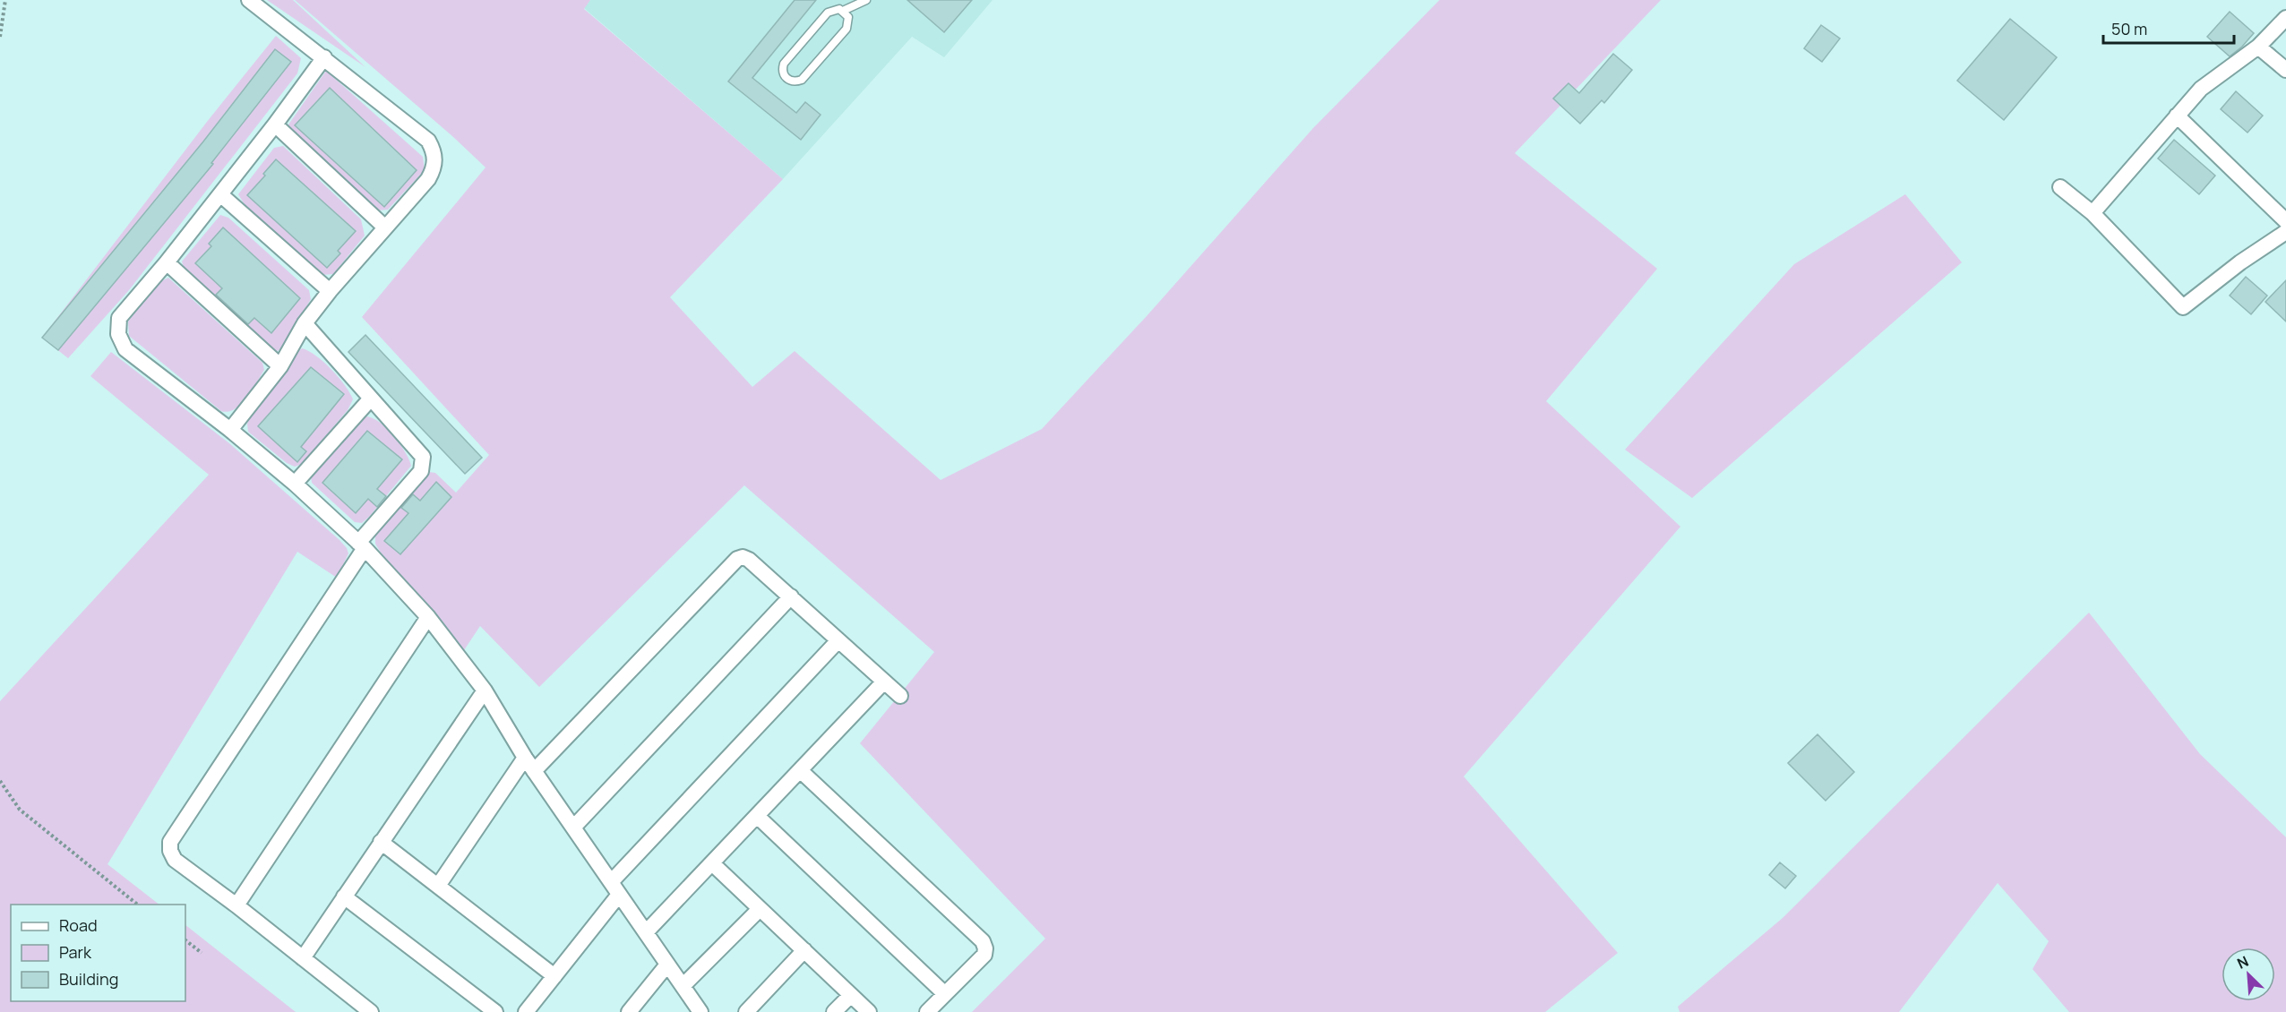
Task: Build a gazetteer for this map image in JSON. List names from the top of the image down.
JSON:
{
  "legend": ["Road", "Park", "Building"],
  "scale_bar": "50 m",
  "north": "top left"
}
